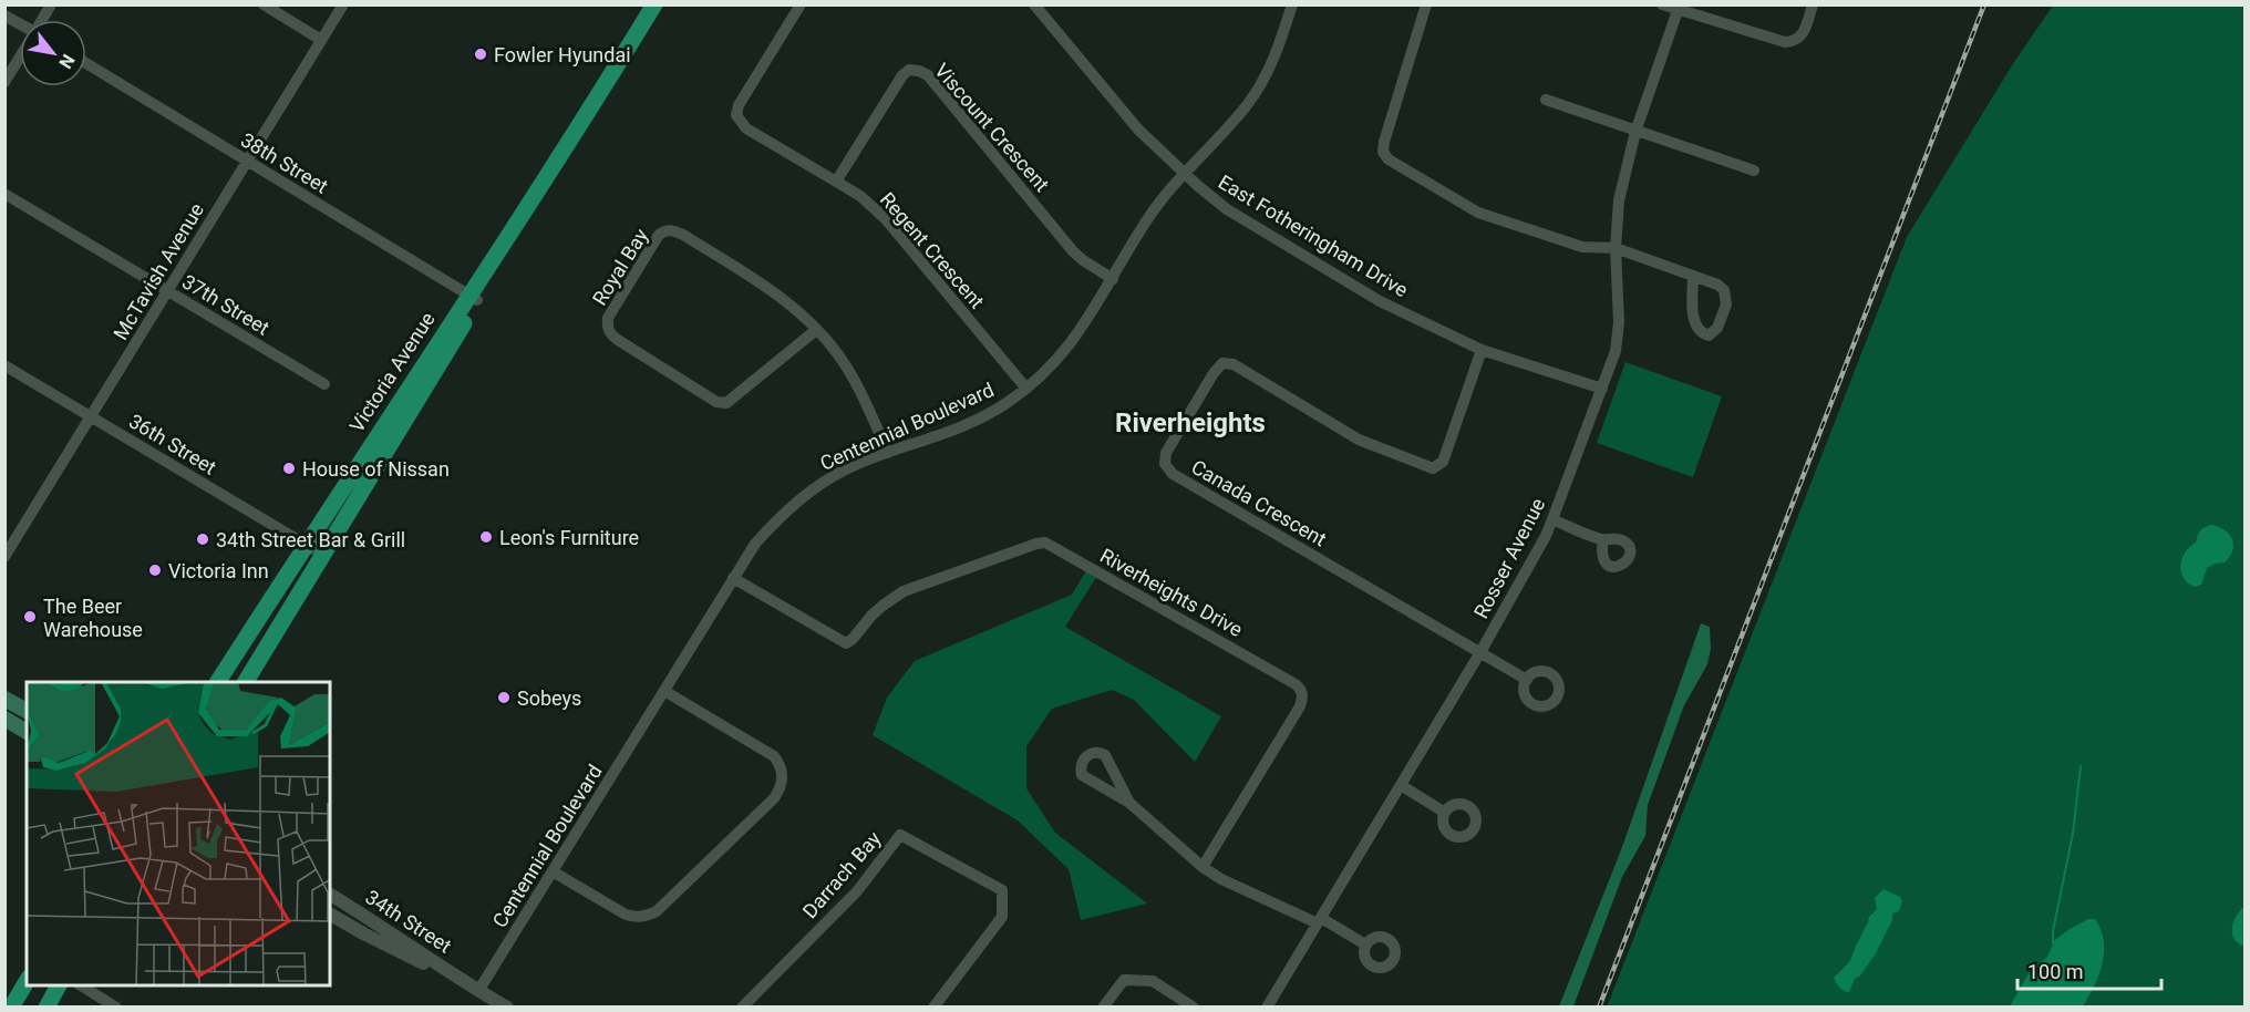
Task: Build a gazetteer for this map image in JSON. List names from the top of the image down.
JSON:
{
  "streets": {
    "main road": ["Victoria Avenue"],
    "street": [
      "Viscount Crescent",
      "38th Street",
      "East Fotheringham Drive",
      "Regent Crescent",
      "Royal Bay",
      "McTavish Avenue",
      "37th Street",
      "Centennial Boulevard",
      "36th Street",
      "Canada Crescent",
      "Rosser Avenue",
      "Riverheights Drive",
      "Darrach Bay",
      "34th Street"
    ]
  },
  "crossings": [
    ["Viscount Crescent", "Regent Crescent"],
    ["Viscount Crescent", "Centennial Boulevard"],
    ["38th Street", "McTavish Avenue"],
    ["38th Street", "Victoria Avenue"],
    ["East Fotheringham Drive", "Centennial Boulevard"],
    ["East Fotheringham Drive", "Canada Crescent"],
    ["East Fotheringham Drive", "Rosser Avenue"],
    ["Regent Crescent", "Centennial Boulevard"],
    ["Royal Bay", "Centennial Boulevard"],
    ["McTavish Avenue", "37th Street"],
    ["McTavish Avenue", "36th Street"],
    ["Victoria Avenue", "36th Street"],
    ["Centennial Boulevard", "Riverheights Drive"],
    ["Centennial Boulevard", "34th Street"],
    ["Canada Crescent", "Rosser Avenue"]
  ],
  "districts": ["Riverheights"],
  "places": [
    "Fowler Hyundai",
    "House of Nissan",
    "Leon's Furniture",
    "34th Street Bar & Grill",
    "Victoria Inn",
    "The Beer Warehouse",
    "Sobeys"
  ],
  "scale_bar": "100 m",
  "north": "bottom right"
}
